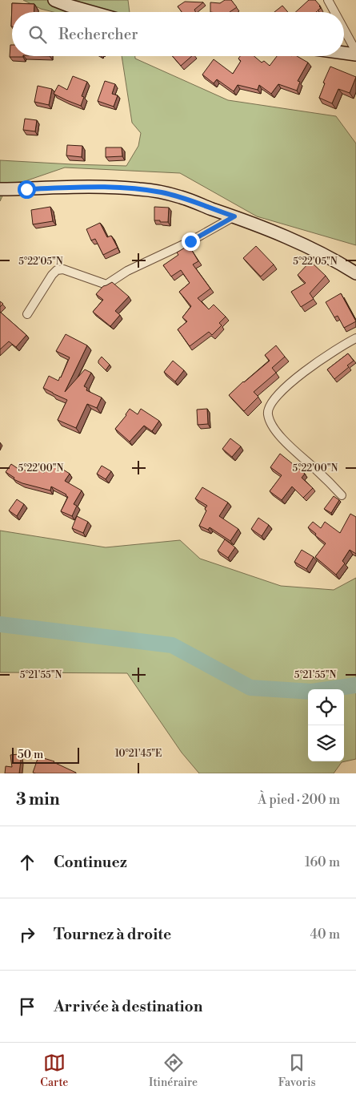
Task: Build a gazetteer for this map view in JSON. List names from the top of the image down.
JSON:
{
  "scale_bar": "50 m",
  "page": {
    "search": "Rechercher",
    "scale": "50 m",
    "heading": ["3 min", "À pied · 200 m"],
    "list": [
      ["Continuez", "160 m"],
      ["Tournez à droite", "40 m"],
      "Arrivée à destination"
    ],
    "nav": ["Carte", "Itinéraire", "Favoris"]
  },
  "coordinates": [
    "5°22'05\"N",
    "5°22'00\"N",
    "5°21'55\"N",
    "10°21'45\"E"
  ]
}
